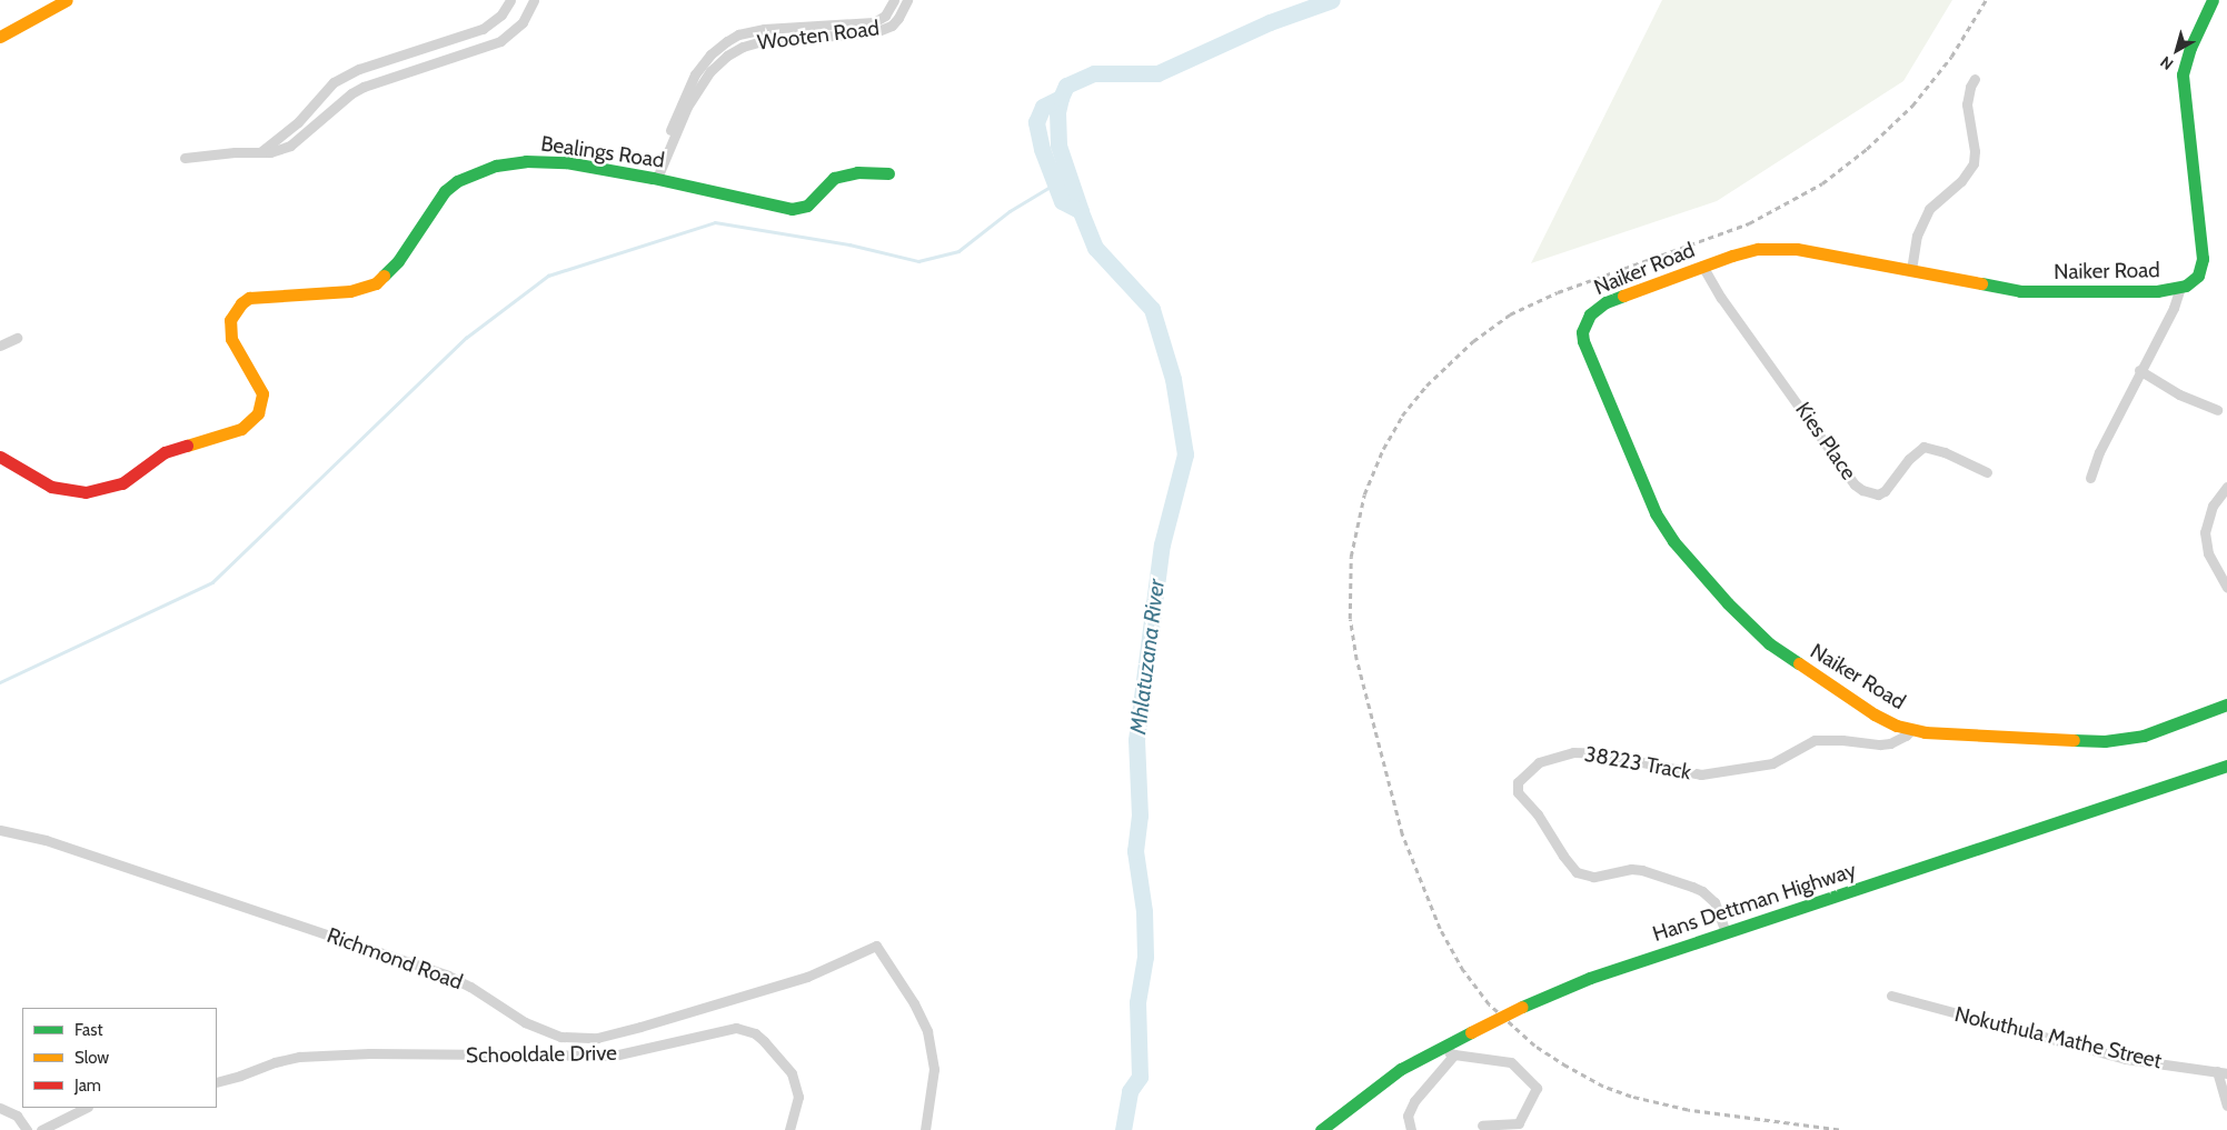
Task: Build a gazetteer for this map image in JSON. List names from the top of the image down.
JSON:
{
  "streets": {
    "street": [
      "Wooten Road",
      "Bealings Road",
      "Naiker Road",
      "Kies Place",
      "38223 Track",
      "Hans Dettman Highway",
      "Richmond Road",
      "Nokuthula Mathe Street",
      "Schooldale Drive"
    ]
  },
  "crossings": [
    ["Wooten Road", "Bealings Road"],
    ["Naiker Road", "Kies Place"],
    ["Naiker Road", "38223 Track"],
    ["38223 Track", "Hans Dettman Highway"]
  ],
  "water": ["Mhlatuzana River"],
  "legend": ["Fast", "Slow", "Jam"],
  "north": "bottom left"
}
